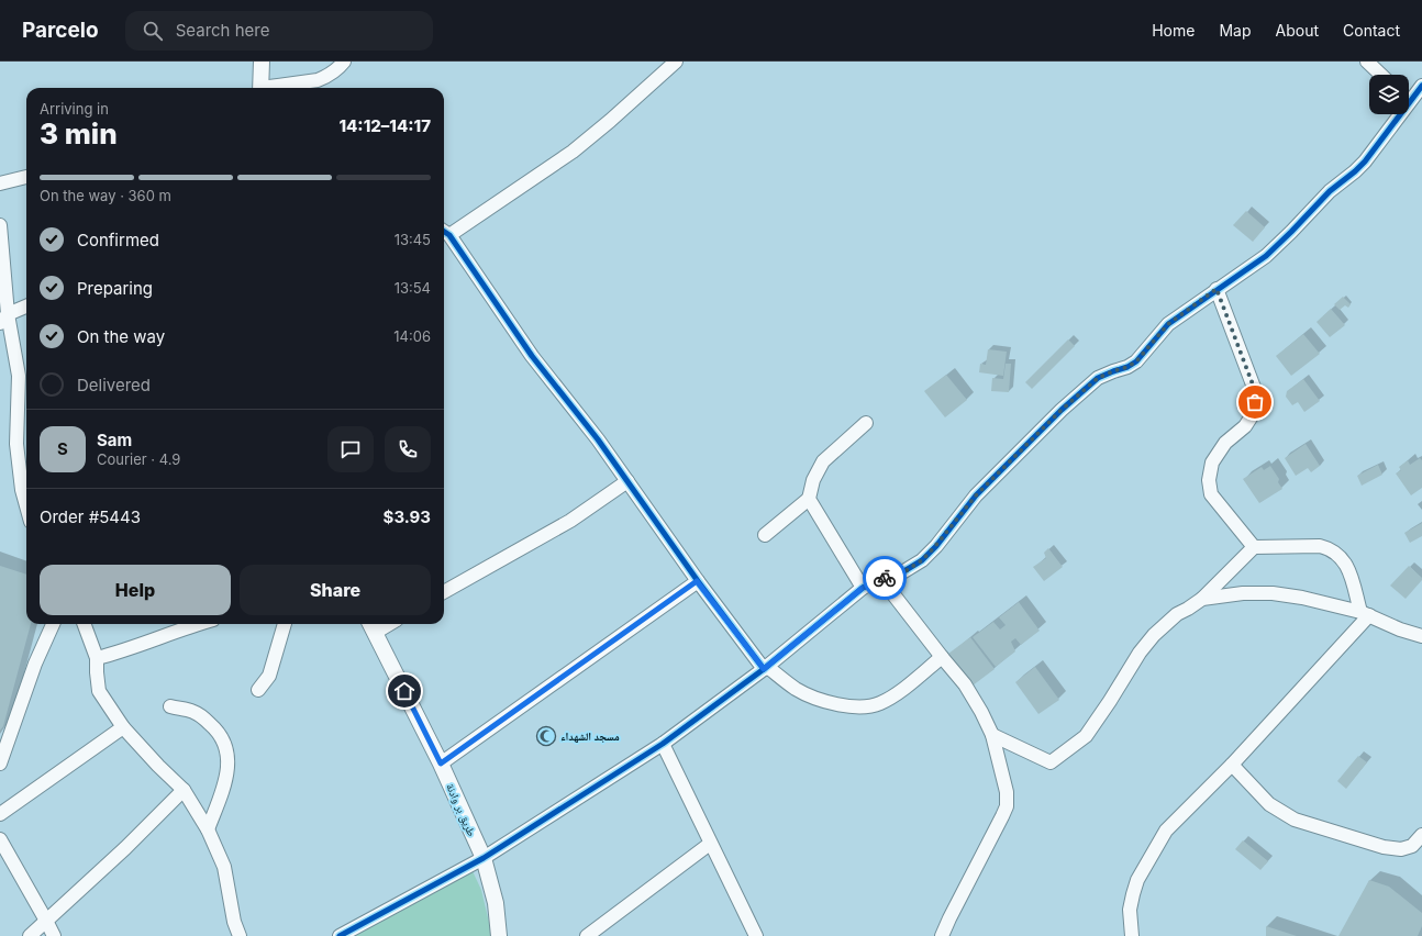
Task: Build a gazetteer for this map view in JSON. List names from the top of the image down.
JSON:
{
  "streets": {
    "street": ["طريق بر وادنة"]
  },
  "places": {
    "mosque": ["مسجد الشهداء"]
  },
  "page": {
    "header": "Parcelo",
    "search": "Search here",
    "nav": [
      "Home",
      "Map",
      "About",
      "Contact"
    ],
    "heading": ["3 min", "Arriving in", "14:12–14:17"],
    "panel": [
      "Sam",
      "Courier · 4.9",
      "Order #5443",
      "$3.93"
    ],
    "bar": "On the way · 360 m",
    "list": [
      ["Confirmed", "13:45"],
      ["Preparing", "13:54"],
      ["On the way", "14:06"],
      "Delivered"
    ],
    "round": "S",
    "buttons": ["Help", "Share"]
  }
}
